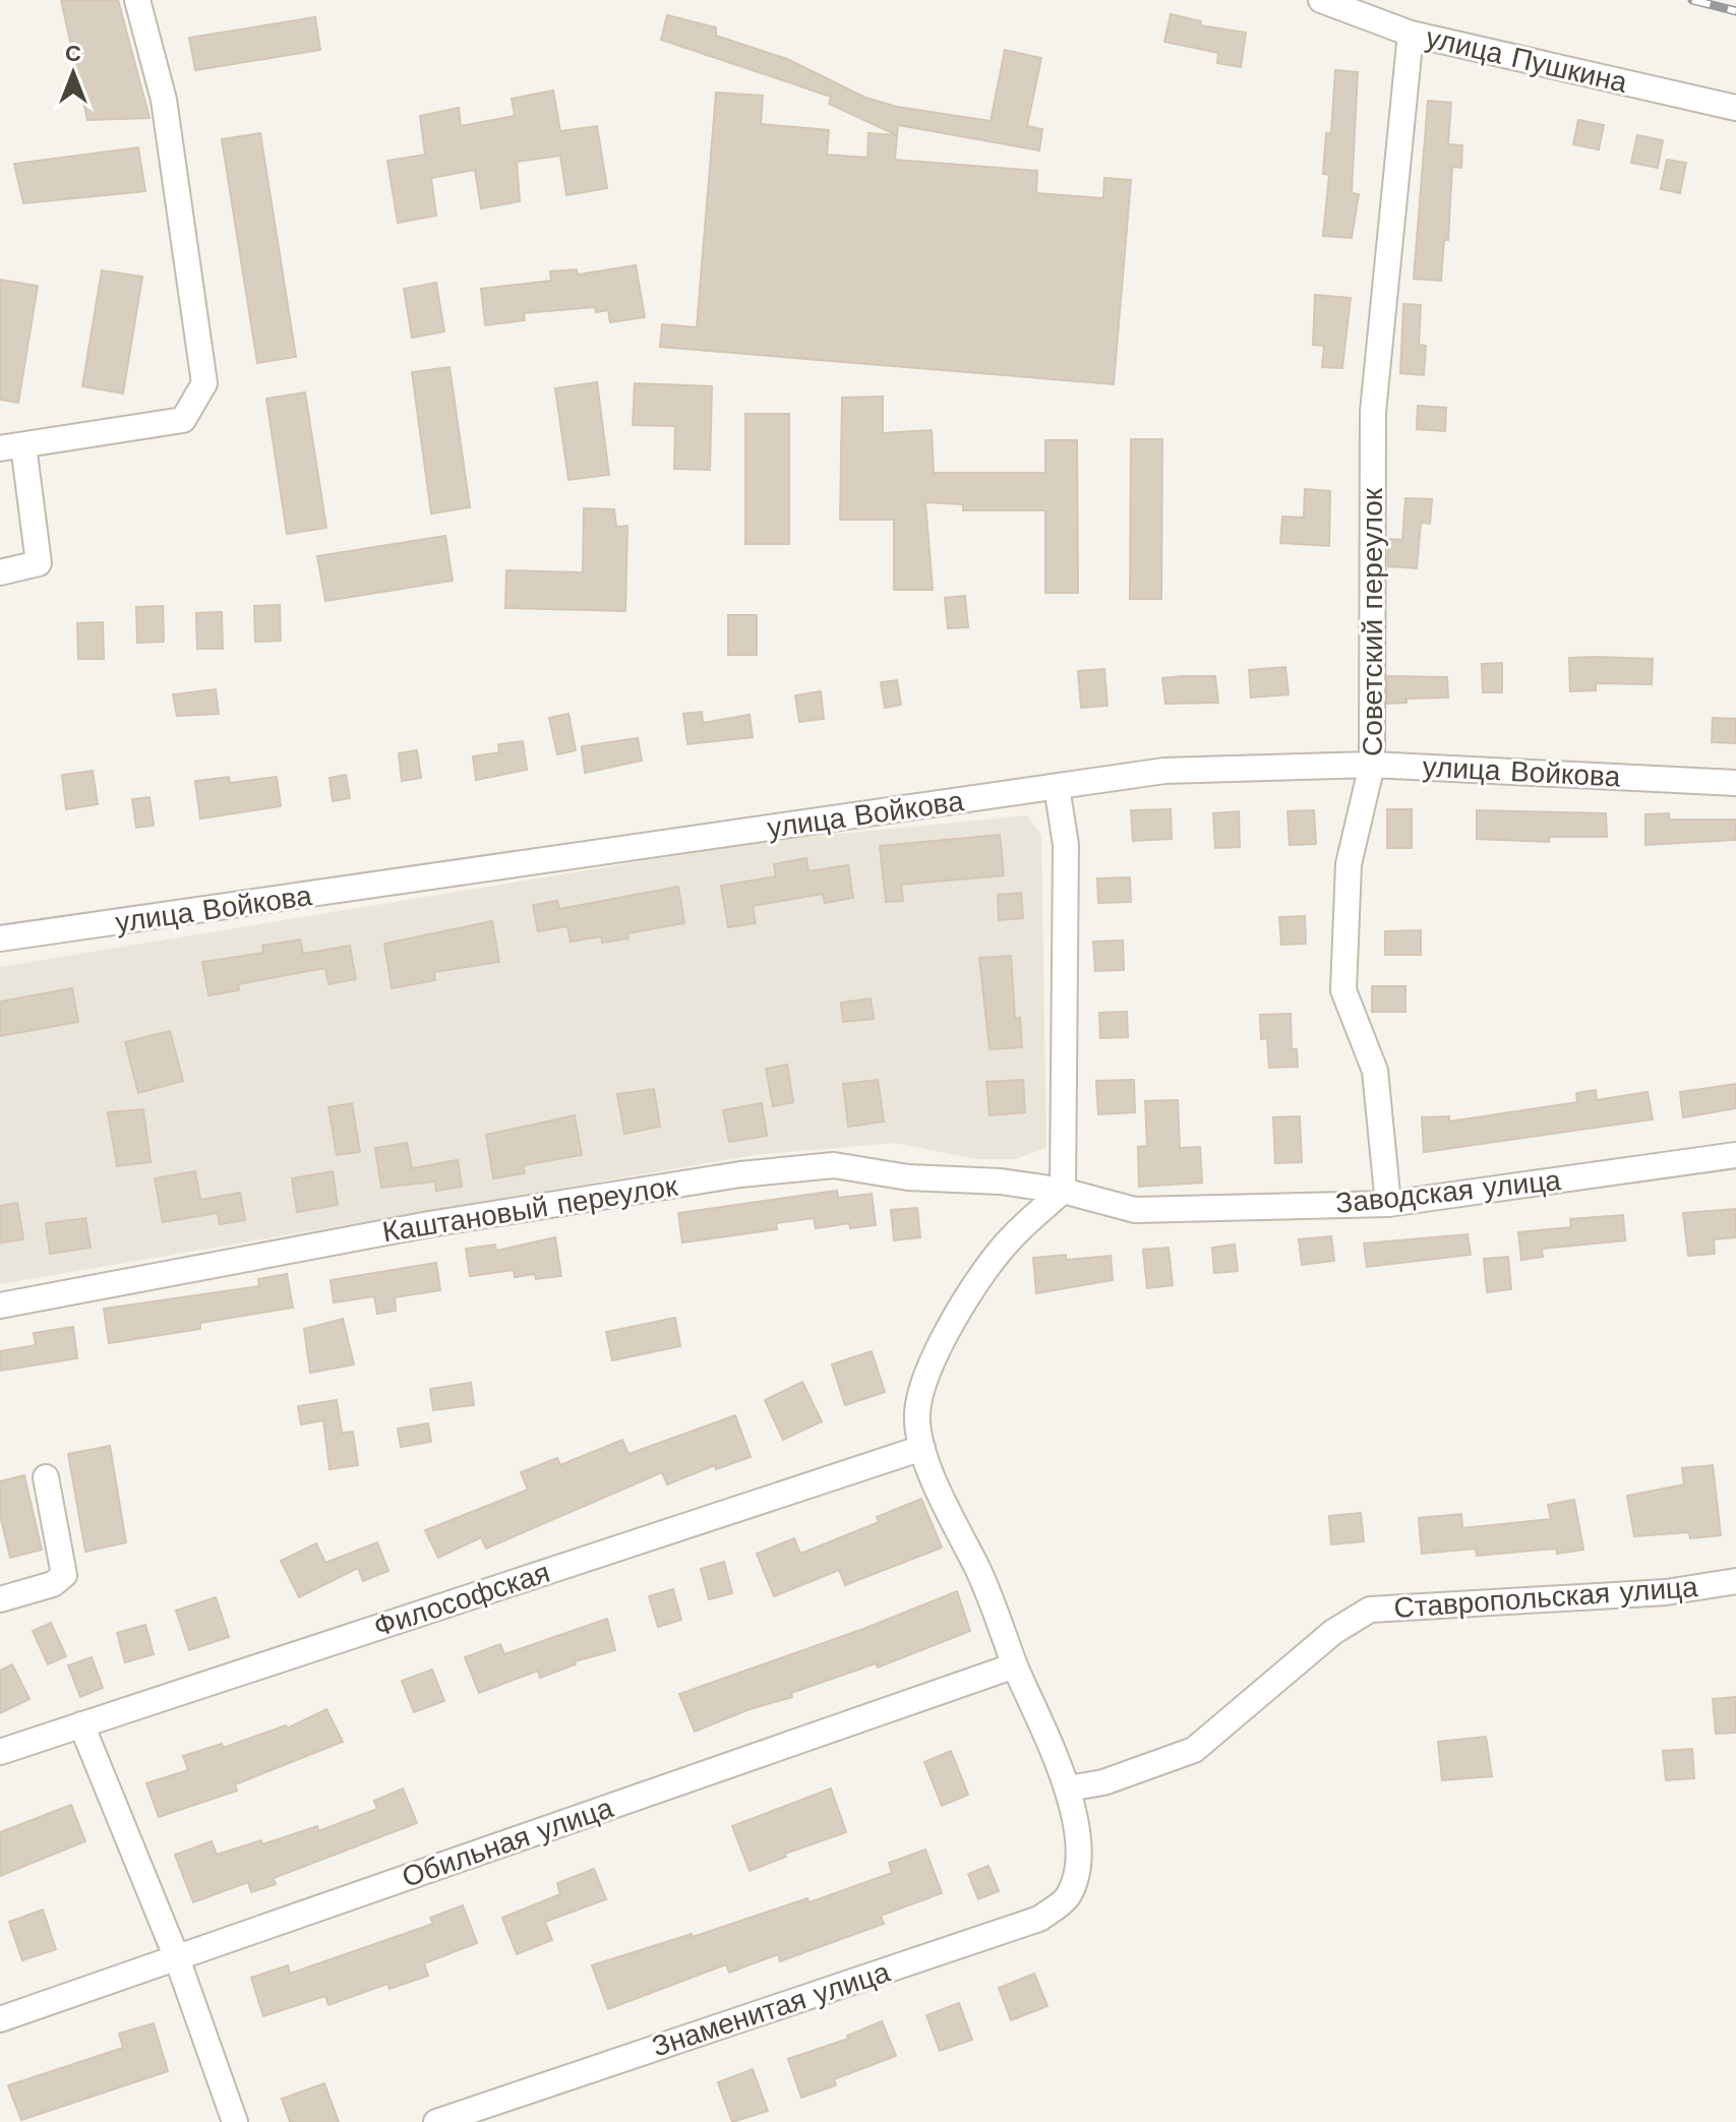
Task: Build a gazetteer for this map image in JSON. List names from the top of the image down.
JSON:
{
  "streets": {
    "street": [
      "улица Пушкина",
      "Советский переулок",
      "улица Войкова",
      "Заводская улица",
      "Каштановый переулок",
      "Ставропольская улица",
      "Философская",
      "Обильная улица",
      "Знаменитая улица"
    ]
  },
  "crossings": [
    ["улица Пушкина", "Советский переулок"],
    ["Советский переулок", "улица Войкова"],
    ["Советский переулок", "Заводская улица"],
    ["Заводская улица", "Каштановый переулок"],
    ["Ставропольская улица", "Знаменитая улица"]
  ],
  "north": "top"
}
